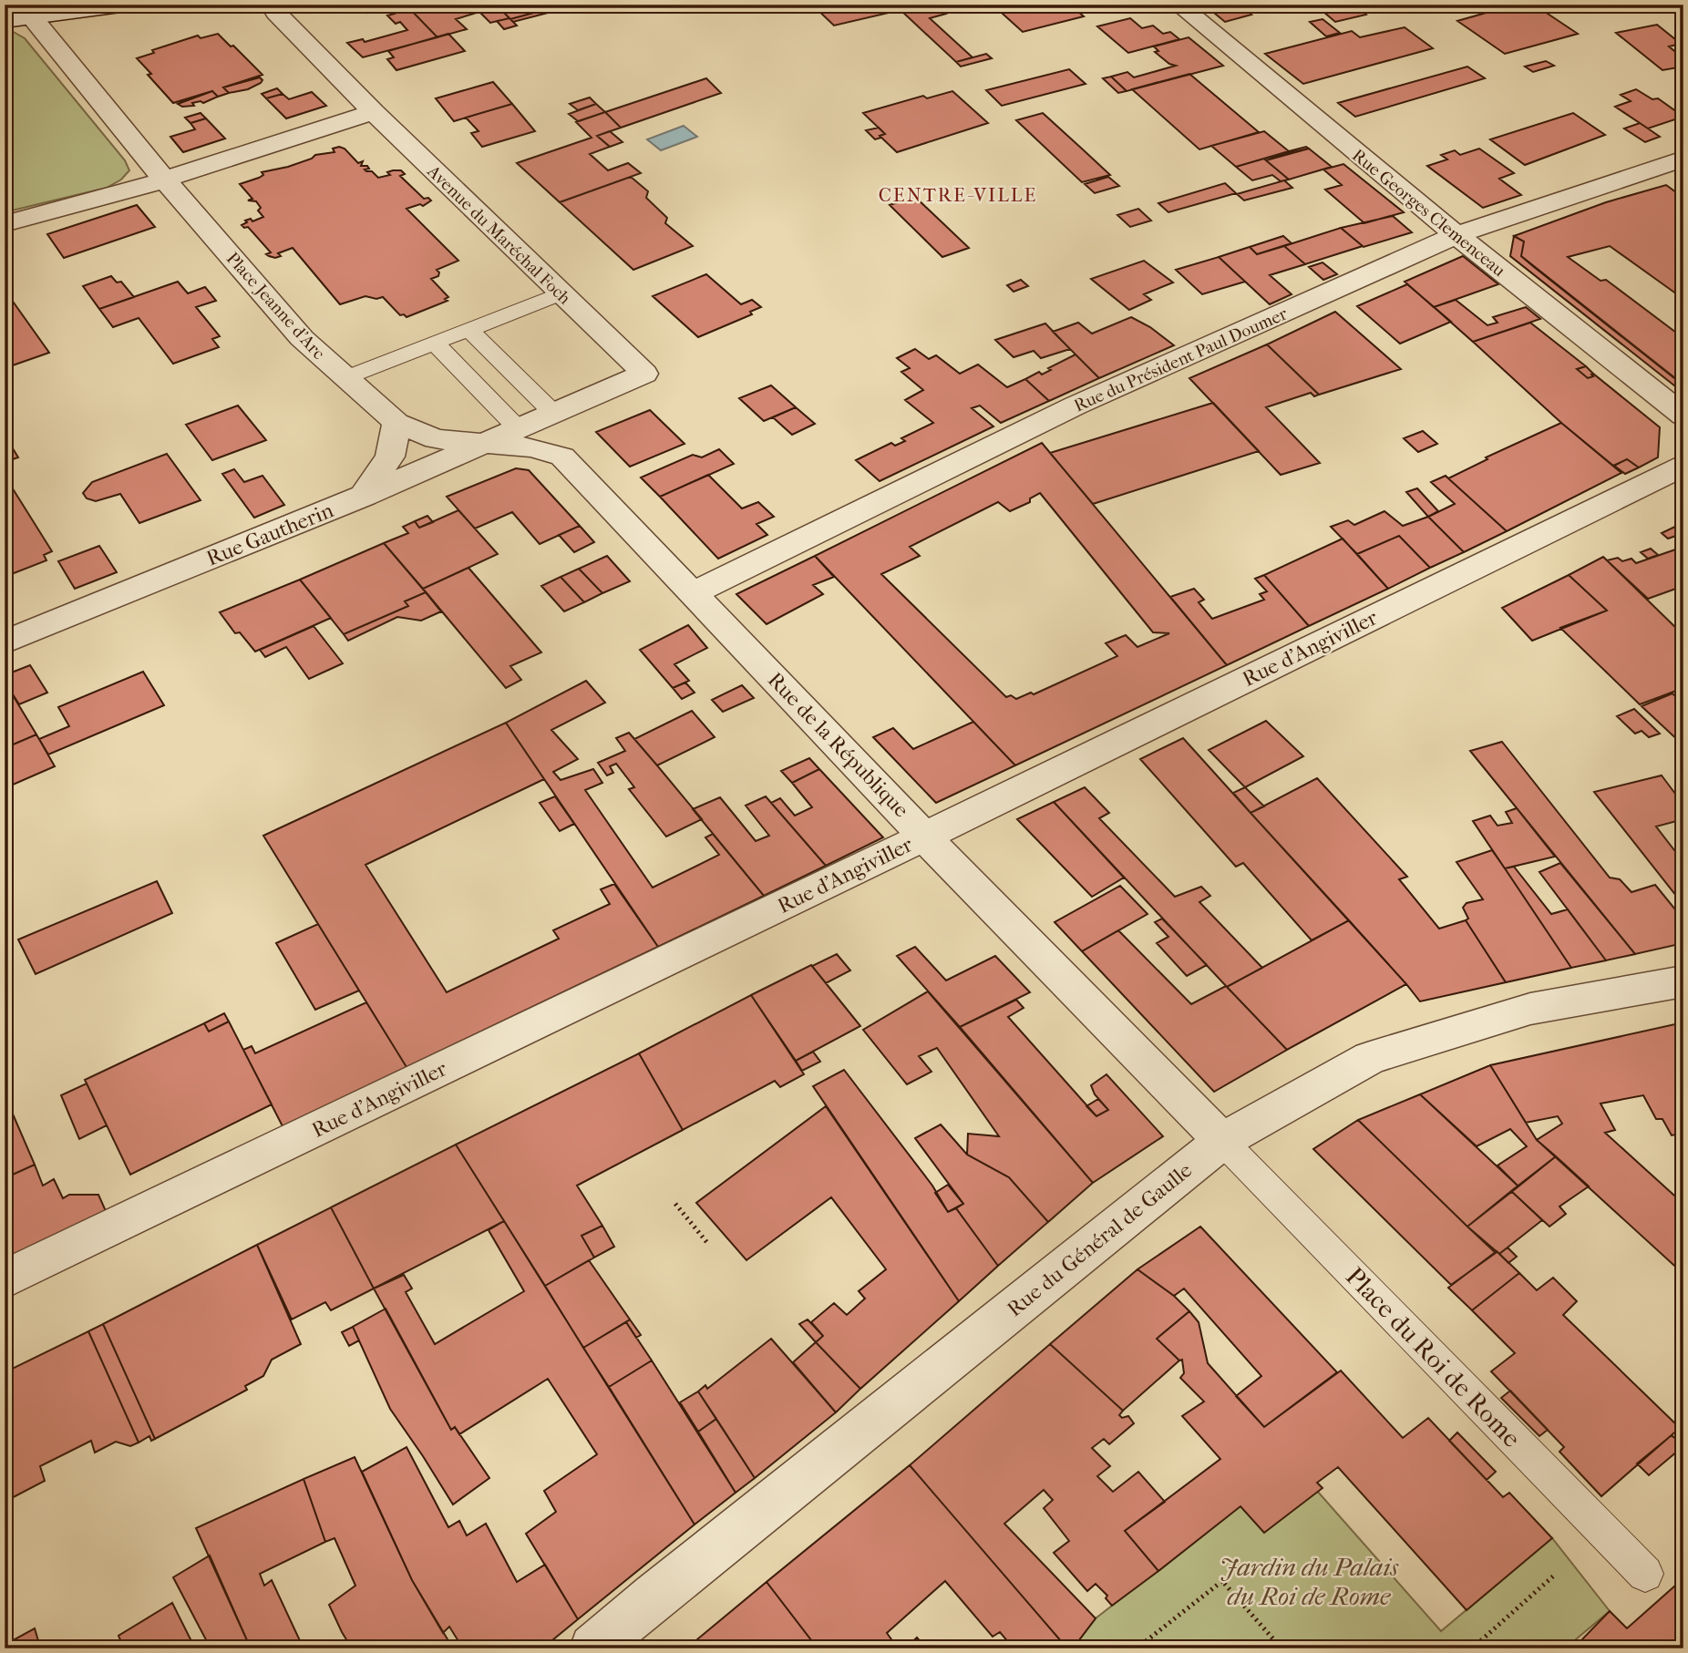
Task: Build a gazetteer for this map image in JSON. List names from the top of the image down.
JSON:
{
  "streets": {
    "street": [
      "Rue Georges Clemenceau",
      "Avenue du Maréchal Foch",
      "Place Jeanne d'Arc",
      "Rue du Président Paul Doumer",
      "Rue Gautherin",
      "Rue d'Angiviller",
      "Rue de la République",
      "Rue du Général de Gaulle"
    ],
    "lane": ["Place du Roi de Rome"]
  },
  "crossings": [
    ["Rue Georges Clemenceau", "Rue du Président Paul Doumer"],
    ["Avenue du Maréchal Foch", "Rue Gautherin"],
    ["Place Jeanne d'Arc", "Rue Gautherin"],
    ["Rue du Président Paul Doumer", "Rue de la République"],
    ["Rue d'Angiviller", "Rue de la République"],
    ["Rue de la République", "Rue du Général de Gaulle"],
    ["Rue de la République", "Place du Roi de Rome"],
    ["Rue du Général de Gaulle", "Place du Roi de Rome"]
  ],
  "districts": ["CENTRE-VILLE"],
  "parks": ["Jardin du Palais du Roi de Rome"]
}
